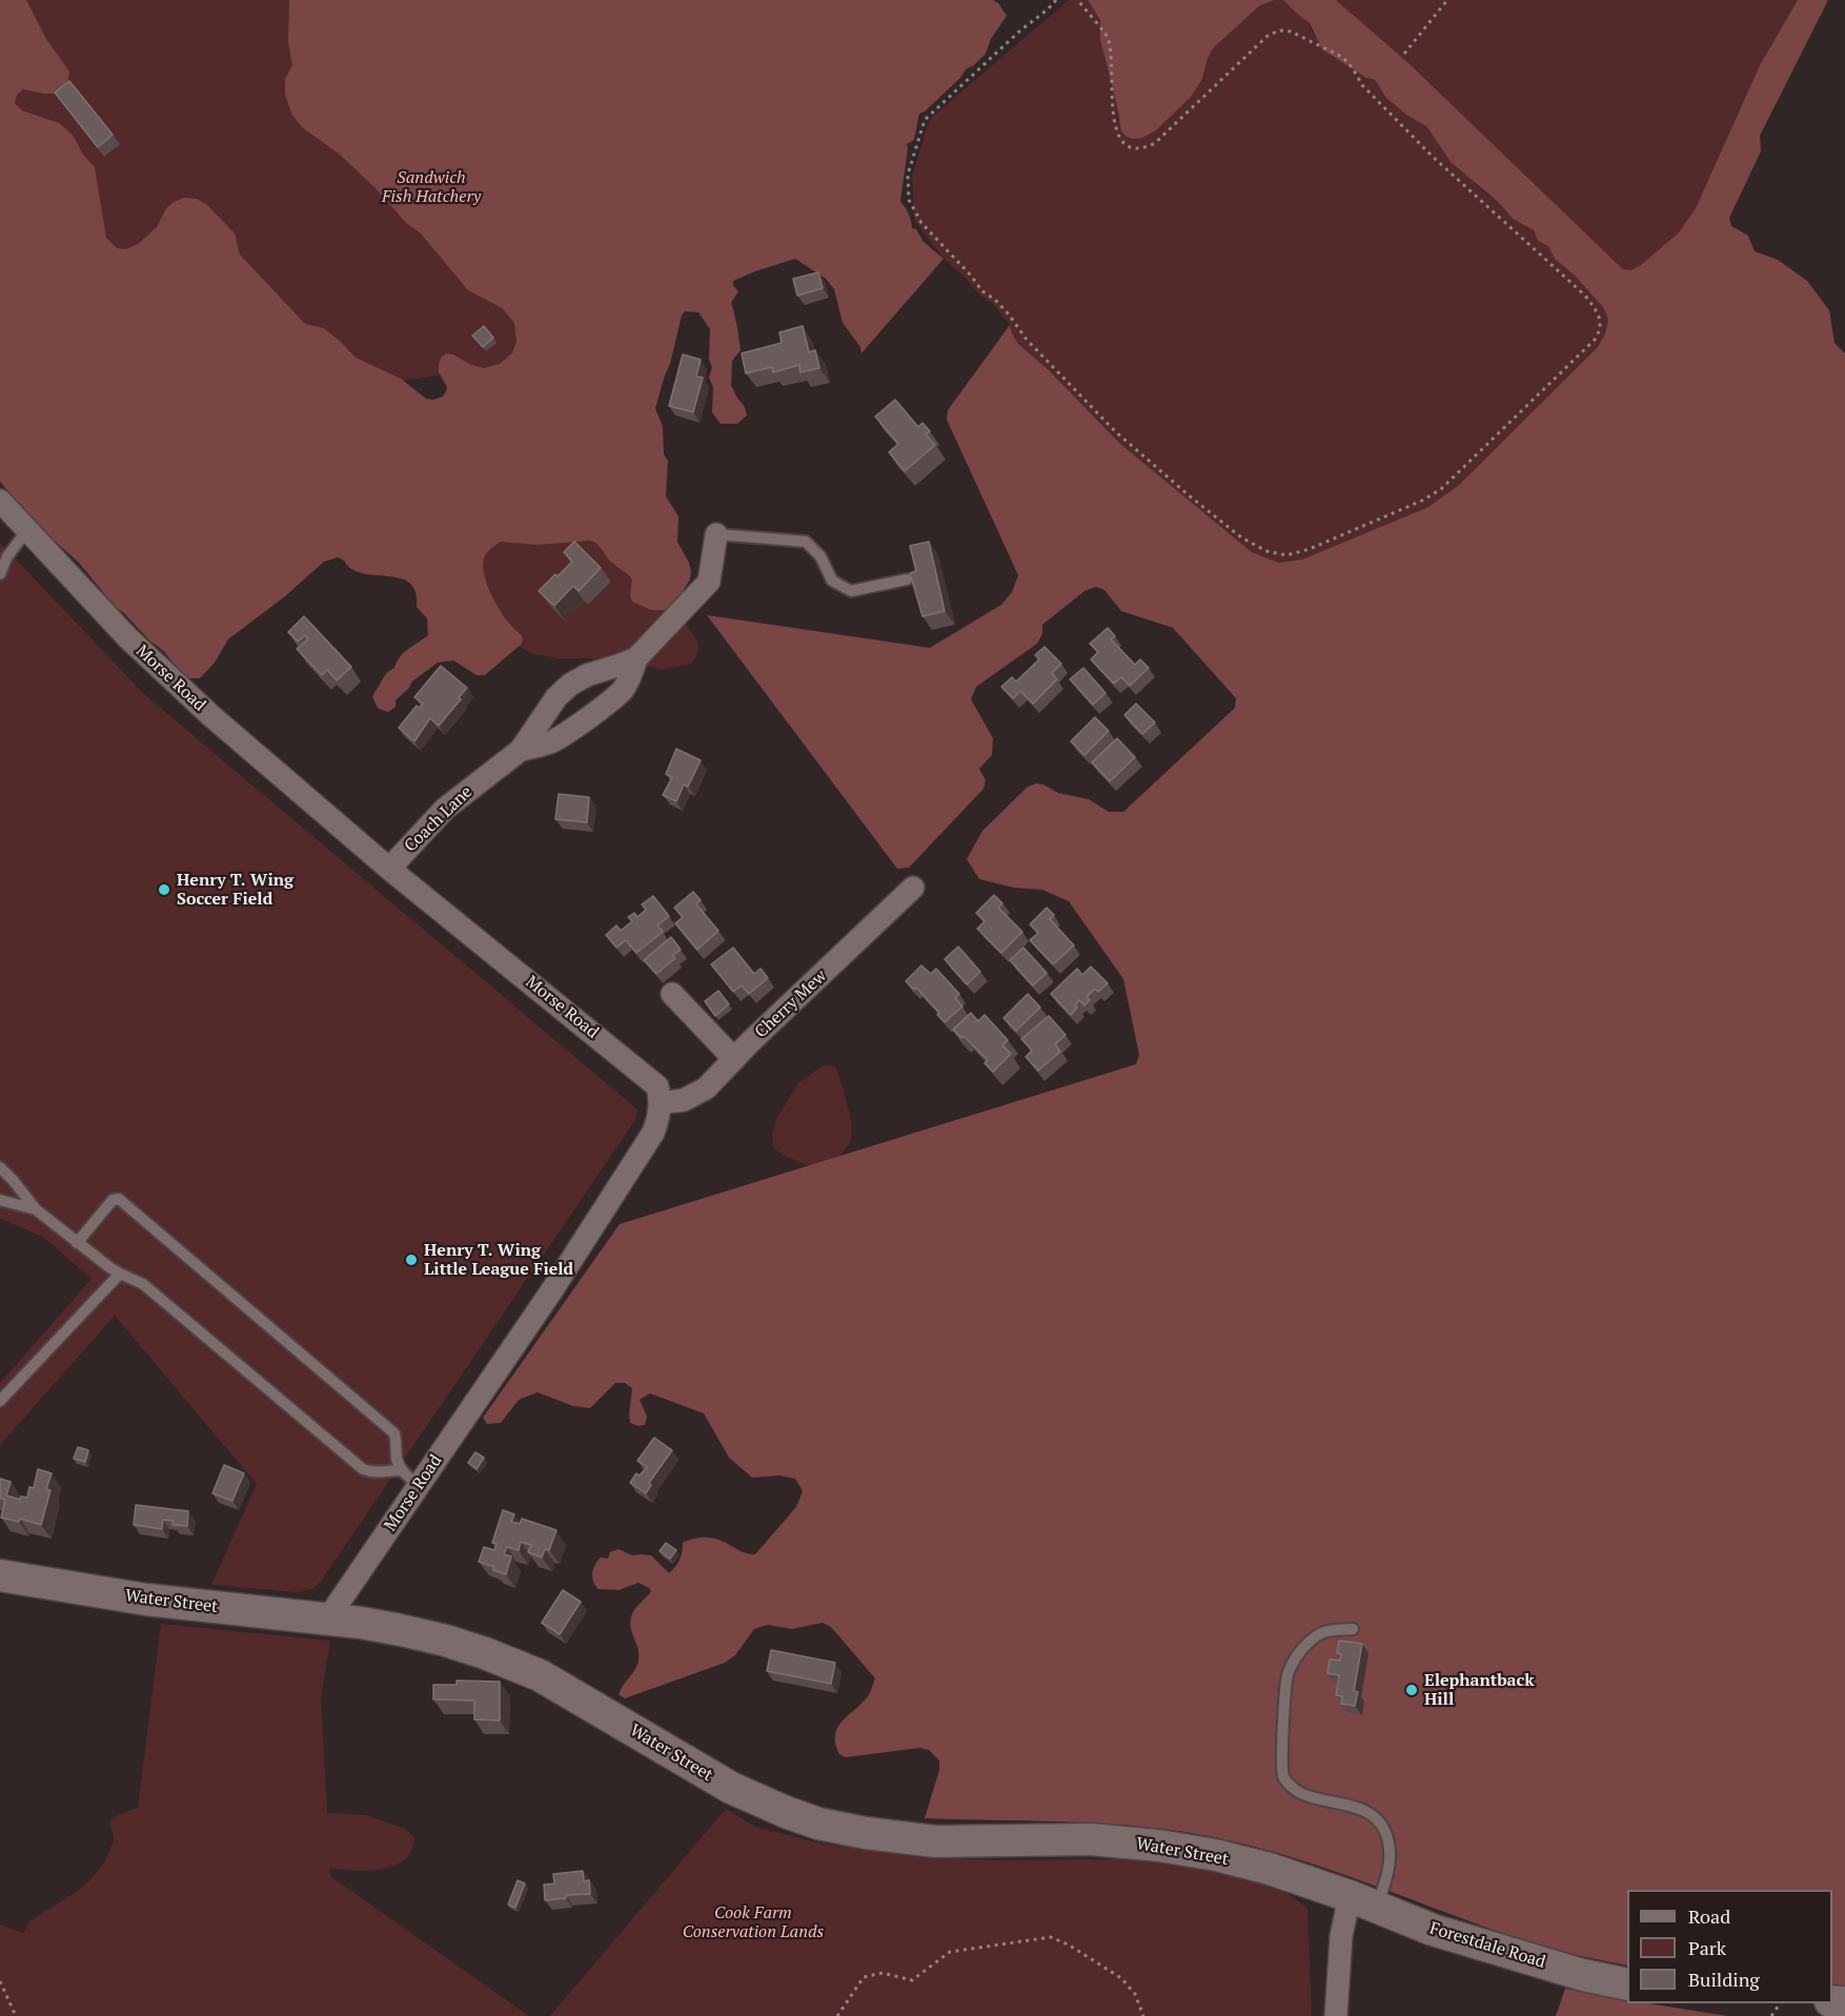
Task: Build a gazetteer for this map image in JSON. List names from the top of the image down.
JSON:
{
  "streets": {
    "main road": ["Water Street", "Forestdale Road"],
    "street": ["Morse Road", "Coach Lane", "Cherry Mew"]
  },
  "crossings": [
    ["Morse Road", "Coach Lane"],
    ["Morse Road", "Cherry Mew"],
    ["Morse Road", "Water Street"],
    ["Water Street", "Forestdale Road"]
  ],
  "parks": ["Sandwich Fish Hatchery", "Cook Farm Conservation Lands"],
  "places": ["Henry T. Wing Soccer Field", "Henry T. Wing Little League Field", "Elephantback Hill"],
  "legend": ["Road", "Park", "Building"]
}
